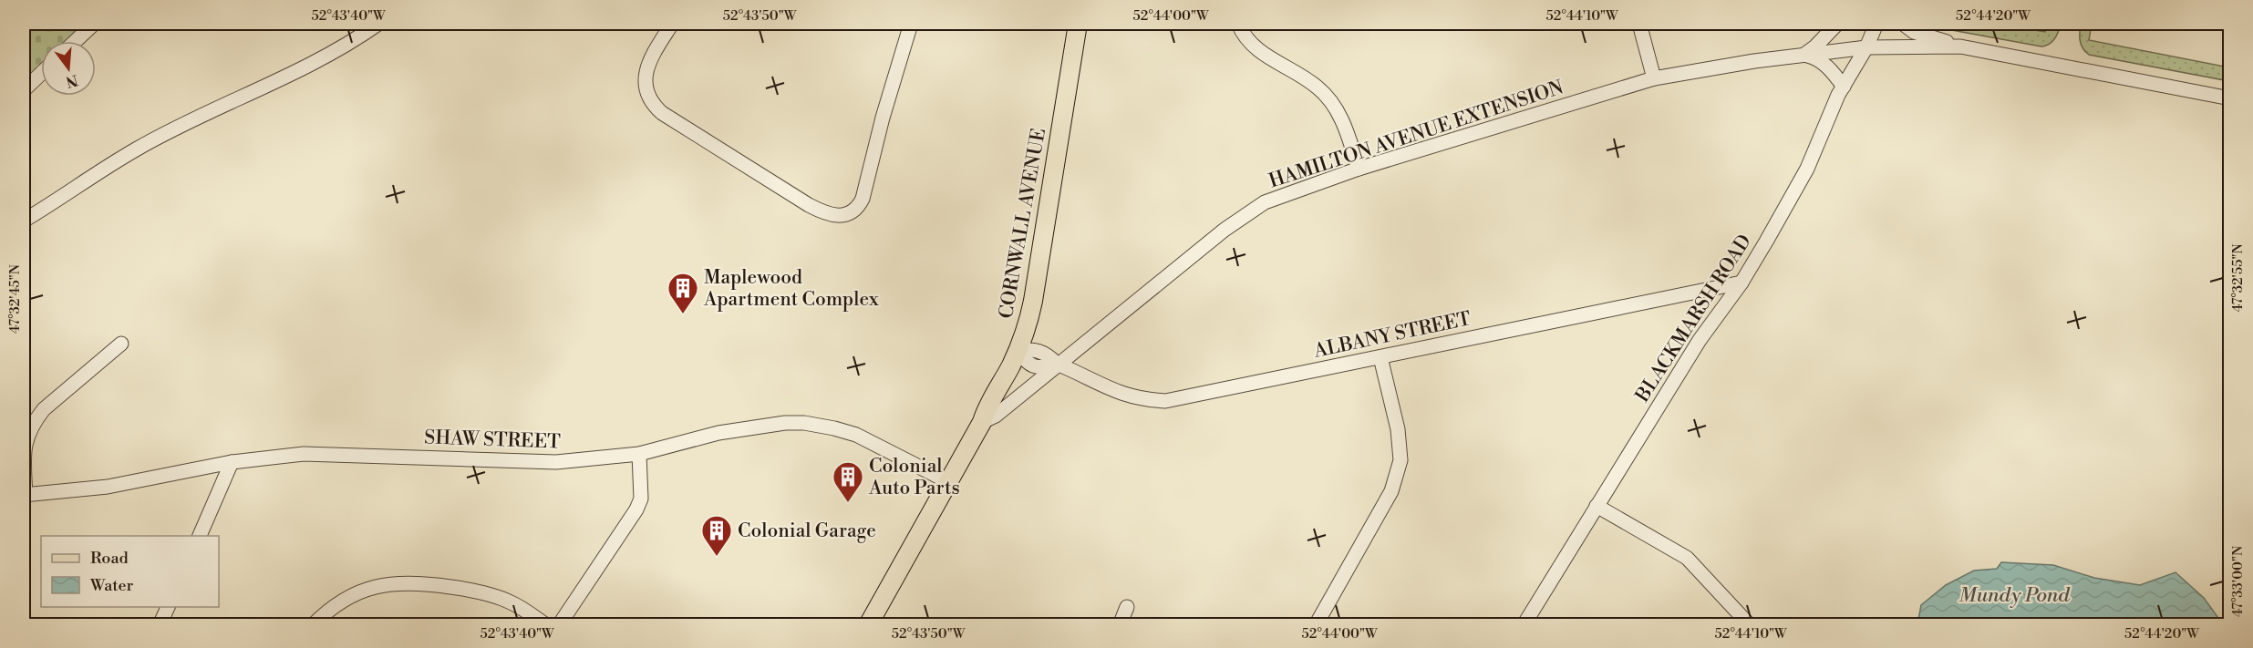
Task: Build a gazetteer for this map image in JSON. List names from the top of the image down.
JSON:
{
  "streets": {
    "main road": ["CORNWALL AVENUE"],
    "street": [
      "HAMILTON AVENUE EXTENSION",
      "BLACKMARSH ROAD",
      "ALBANY STREET",
      "SHAW STREET"
    ]
  },
  "crossings": [
    ["HAMILTON AVENUE EXTENSION", "CORNWALL AVENUE"],
    ["HAMILTON AVENUE EXTENSION", "BLACKMARSH ROAD"],
    ["HAMILTON AVENUE EXTENSION", "ALBANY STREET"],
    ["CORNWALL AVENUE", "ALBANY STREET"],
    ["CORNWALL AVENUE", "SHAW STREET"],
    ["BLACKMARSH ROAD", "ALBANY STREET"]
  ],
  "water": ["Mundy Pond"],
  "places": {
    "building": ["Maplewood Apartment Complex", "Colonial Auto Parts", "Colonial Garage"]
  },
  "legend": ["Road", "Water"],
  "north": "bottom",
  "coordinates": [
    "52°43'40\"W",
    "52°43'50\"W",
    "52°44'00\"W",
    "52°44'10\"W",
    "52°44'20\"W",
    "47°32'55\"N",
    "47°32'45\"N",
    "47°33'00\"N"
  ]
}
